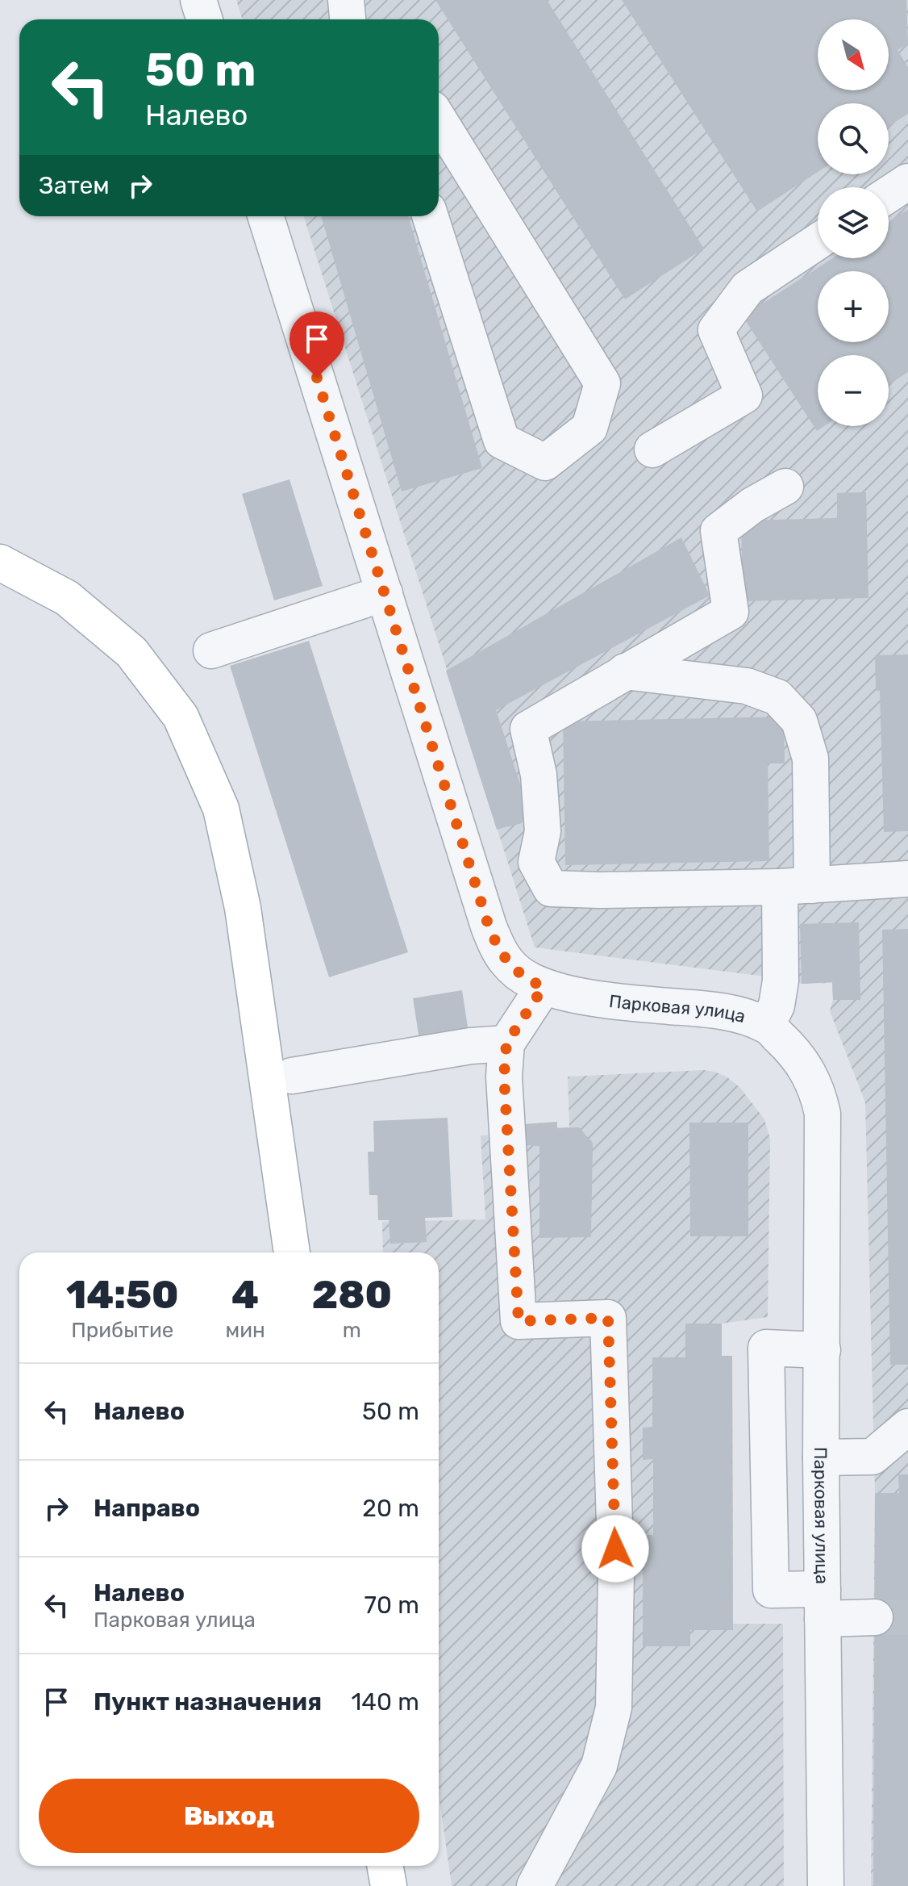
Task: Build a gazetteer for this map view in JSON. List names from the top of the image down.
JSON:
{
  "streets": {
    "street": ["Парковая улица"]
  },
  "north": "bottom right",
  "page": {
    "map_buttons": ["+", "−"],
    "turn": ["50 m", "Налево"],
    "then": "Затем",
    "eta": [
      "14:50",
      "Прибытие",
      "4",
      "мин",
      "280",
      "m"
    ],
    "list": [
      {
        "name": "Налево",
        "value": "50 m"
      },
      {
        "name": "Направо",
        "value": "20 m"
      },
      {
        "name": "Налево",
        "note": "Парковая улица",
        "value": "70 m"
      },
      {
        "name": "Пункт назначения",
        "value": "140 m"
      }
    ],
    "buttons": "Выход"
  }
}
